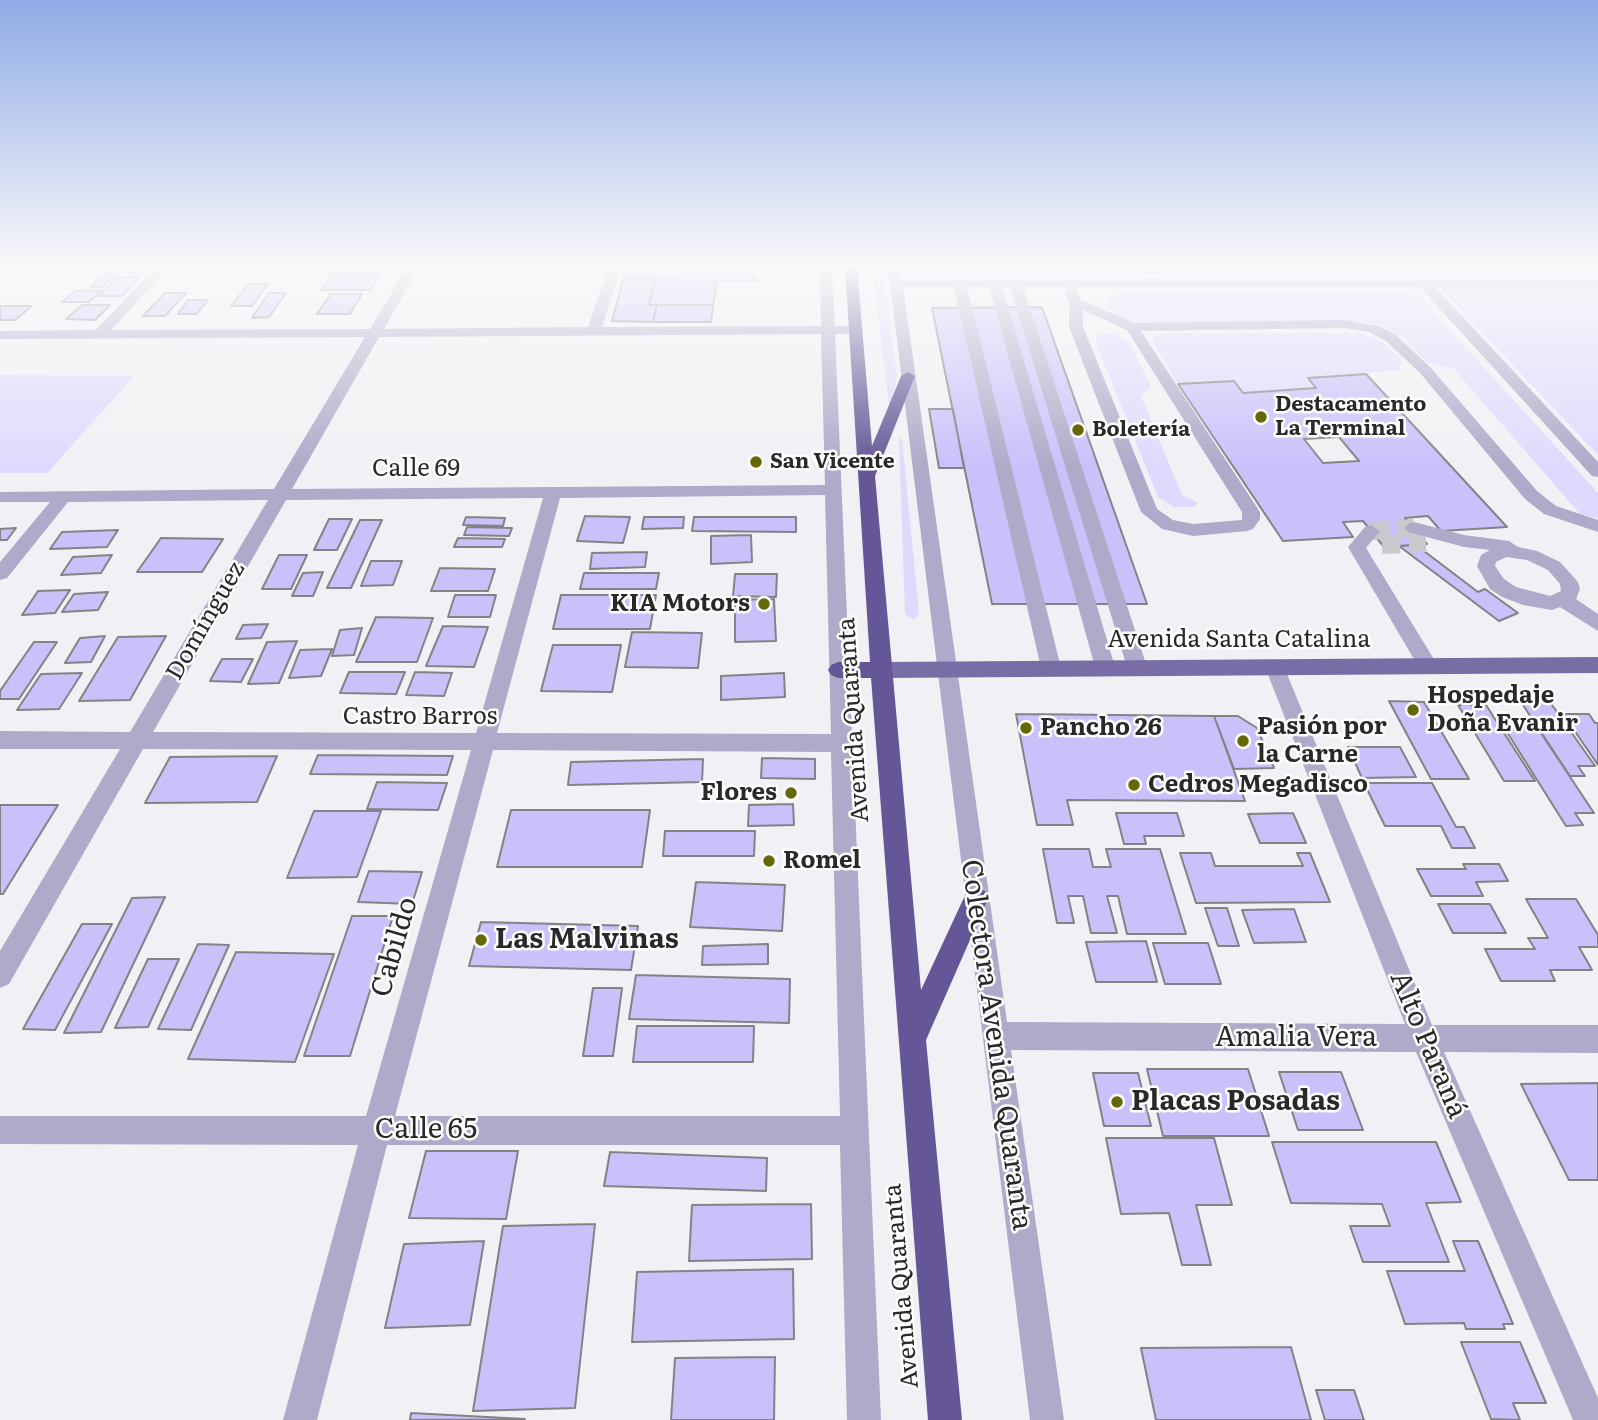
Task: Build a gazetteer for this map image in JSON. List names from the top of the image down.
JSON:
{
  "streets": {
    "highway": ["Avenida Quaranta"],
    "main road": ["Avenida Santa Catalina"],
    "street": [
      "Calle 69",
      "Domínguez",
      "Castro Barros",
      "Cabildo",
      "Amalia Vera",
      "Colectora Avenida Quaranta",
      "Alto Paraná",
      "Calle 65"
    ]
  },
  "crossings": [
    ["Calle 69", "Domínguez"],
    ["Calle 69", "Cabildo"],
    ["Domínguez", "Castro Barros"],
    ["Avenida Santa Catalina", "Avenida Quaranta"],
    ["Avenida Santa Catalina", "Colectora Avenida Quaranta"],
    ["Avenida Santa Catalina", "Alto Paraná"],
    ["Castro Barros", "Cabildo"],
    ["Cabildo", "Calle 65"],
    ["Amalia Vera", "Colectora Avenida Quaranta"],
    ["Amalia Vera", "Alto Paraná"]
  ],
  "places": [
    "Destacamento La Terminal",
    "Boletería",
    "San Vicente",
    "KIA Motors",
    "Hospedaje Doña Evanir",
    "Pancho 26",
    "Pasión por la Carne",
    "Cedros Megadisco",
    "Flores",
    "Romel",
    "Las Malvinas",
    "Placas Posadas"
  ]
}
